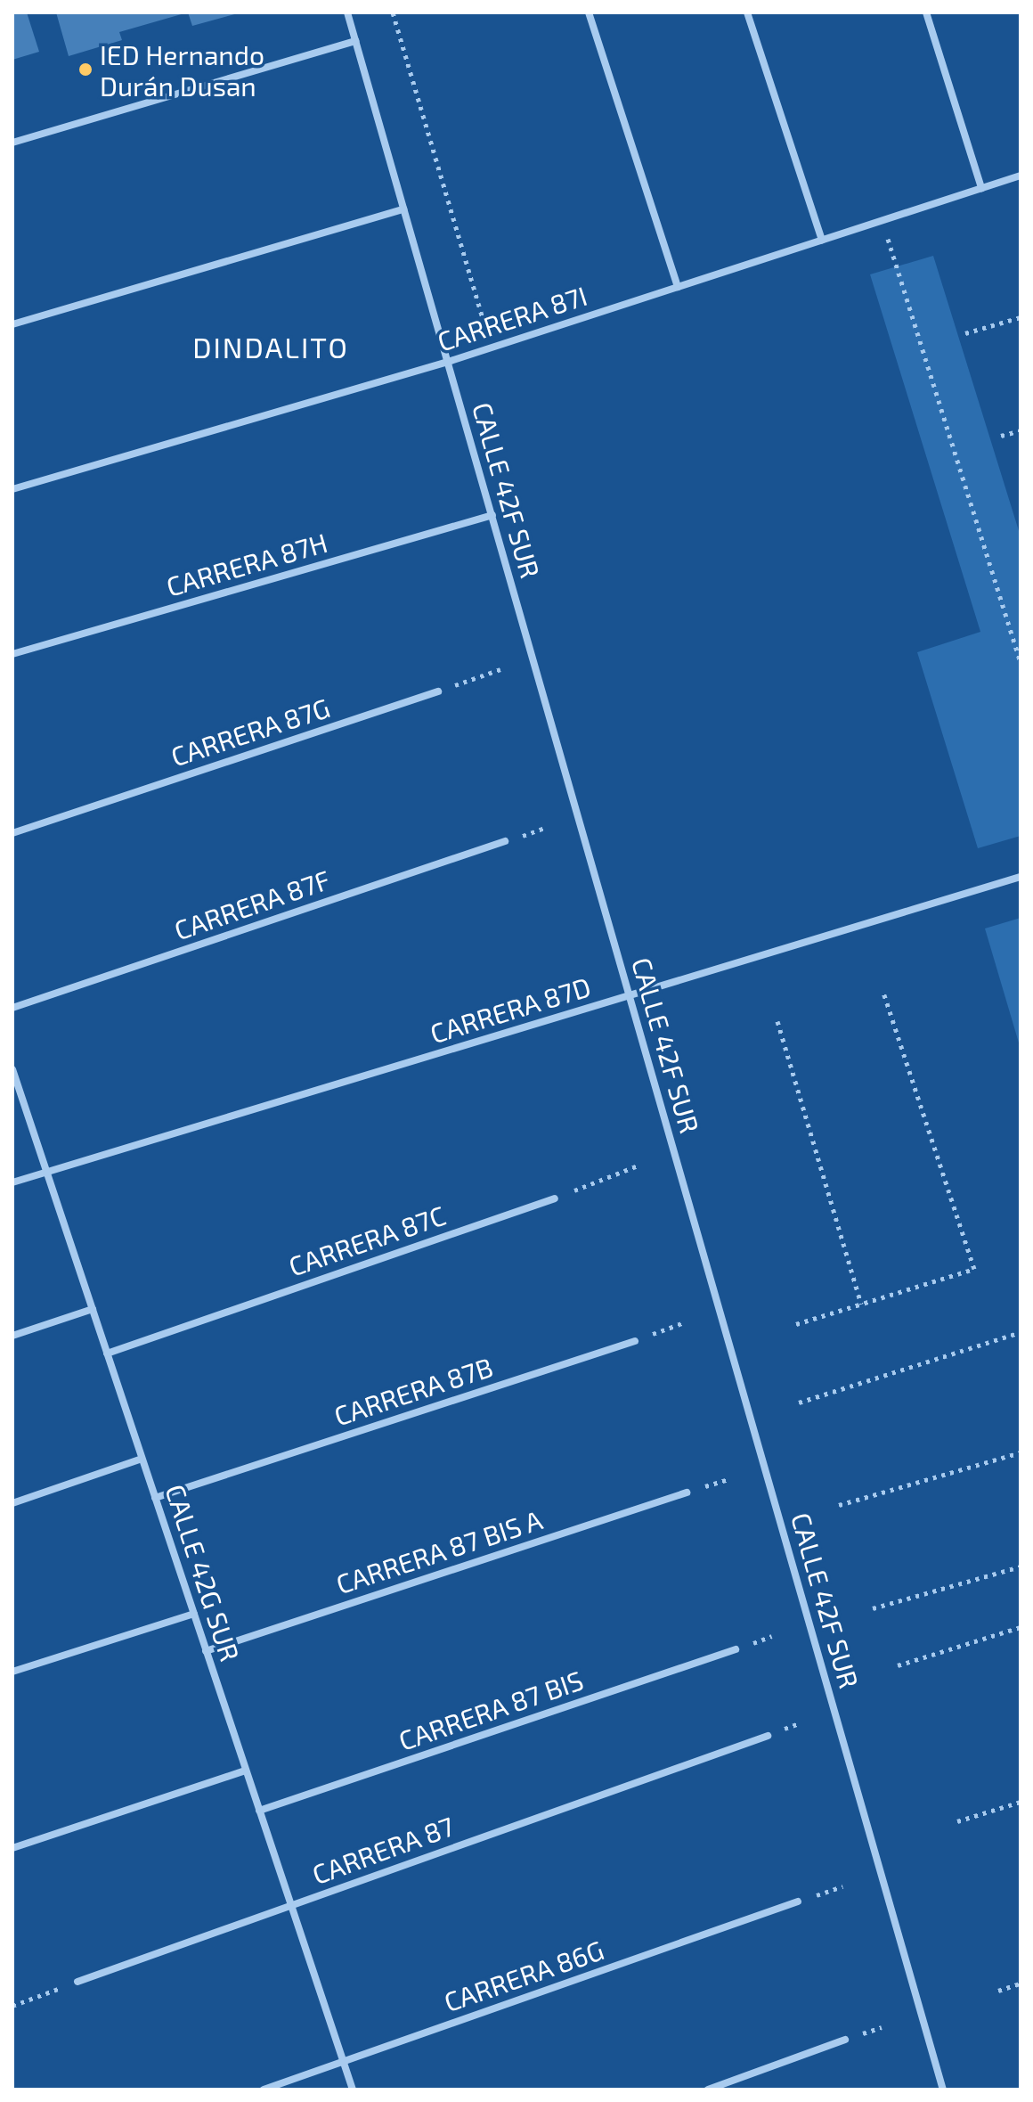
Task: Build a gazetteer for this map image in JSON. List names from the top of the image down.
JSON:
{
  "streets": {
    "street": [
      "CARRERA 87I",
      "CALLE 42F SUR",
      "CARRERA 87H",
      "CARRERA 87G",
      "CARRERA 87F",
      "CARRERA 87D",
      "CARRERA 87C",
      "CARRERA 87B",
      "CARRERA 87 BIS A",
      "CALLE 42G SUR",
      "CARRERA 87 BIS",
      "CARRERA 87",
      "CARRERA 86G"
    ]
  },
  "crossings": [
    ["CARRERA 87I", "CALLE 42F SUR"],
    ["CALLE 42F SUR", "CARRERA 87H"],
    ["CALLE 42F SUR", "CARRERA 87D"],
    ["CARRERA 87D", "CALLE 42G SUR"],
    ["CARRERA 87C", "CALLE 42G SUR"],
    ["CARRERA 87B", "CALLE 42G SUR"],
    ["CARRERA 87 BIS A", "CALLE 42G SUR"],
    ["CALLE 42G SUR", "CARRERA 87 BIS"],
    ["CALLE 42G SUR", "CARRERA 87"],
    ["CALLE 42G SUR", "CARRERA 86G"]
  ],
  "districts": ["DINDALITO"],
  "places": ["IED Hernando Durán Dusan"]
}
